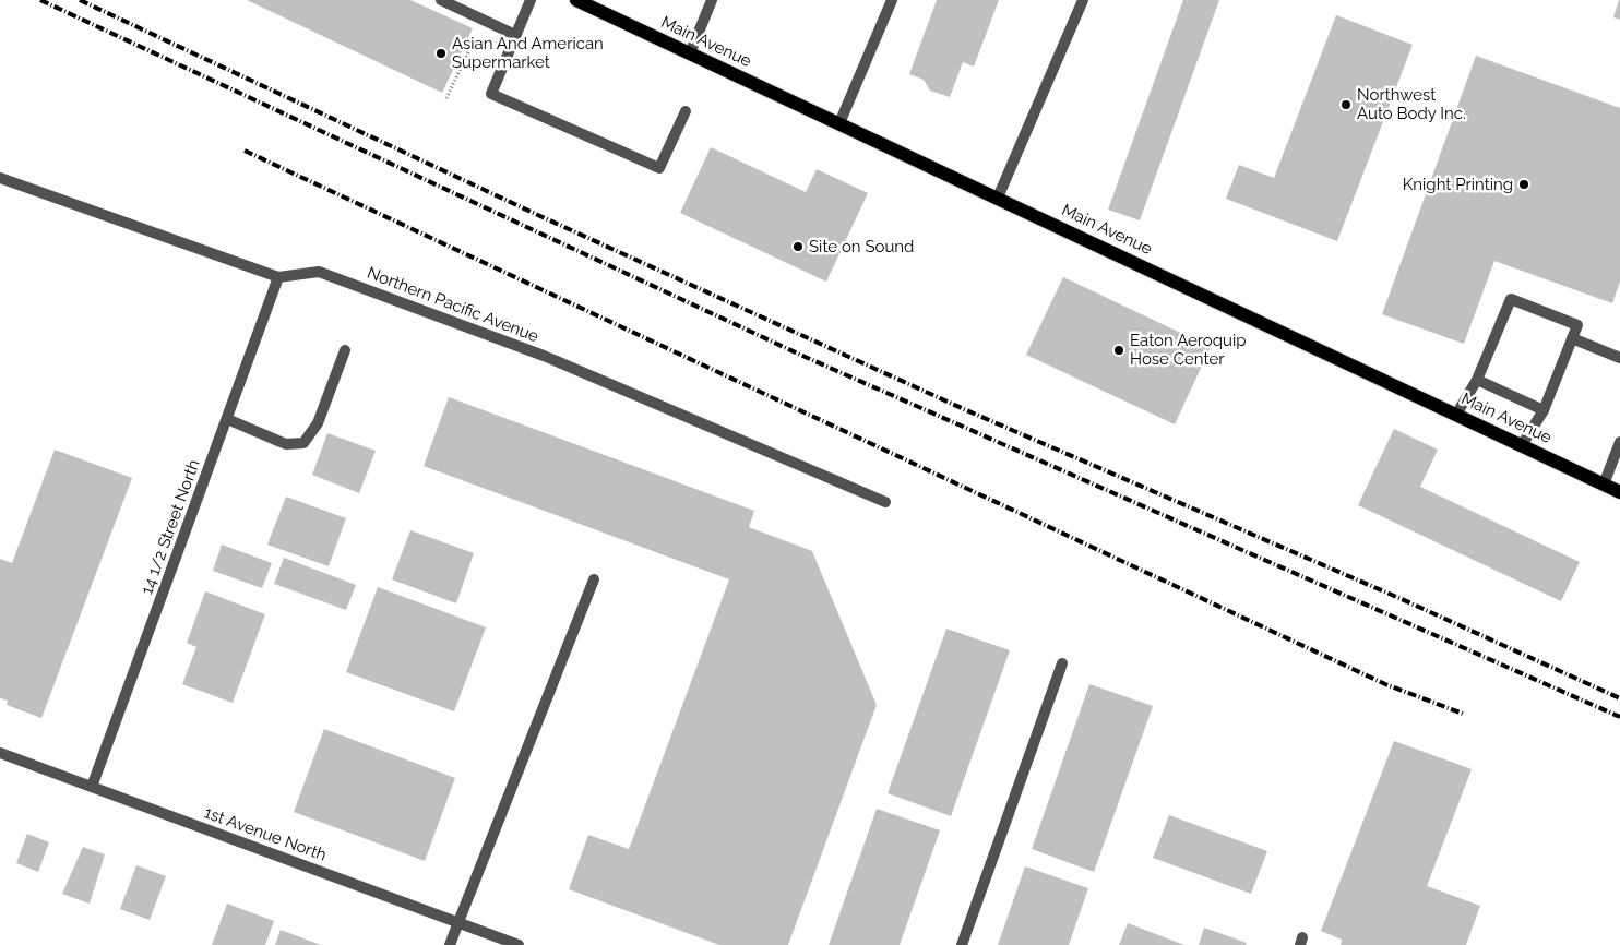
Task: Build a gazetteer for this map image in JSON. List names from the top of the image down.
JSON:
{
  "streets": {
    "main road": ["Main Avenue"],
    "street": ["Northern Pacific Avenue", "14 1/2 Street North", "1st Avenue North"]
  },
  "crossings": [
    ["Northern Pacific Avenue", "14 1/2 Street North"],
    ["14 1/2 Street North", "1st Avenue North"]
  ],
  "places": [
    "Asian And American Supermarket",
    "Northwest Auto Body Inc.",
    "Knight Printing",
    "Site on Sound",
    "Eaton Aeroquip Hose Center"
  ]
}
